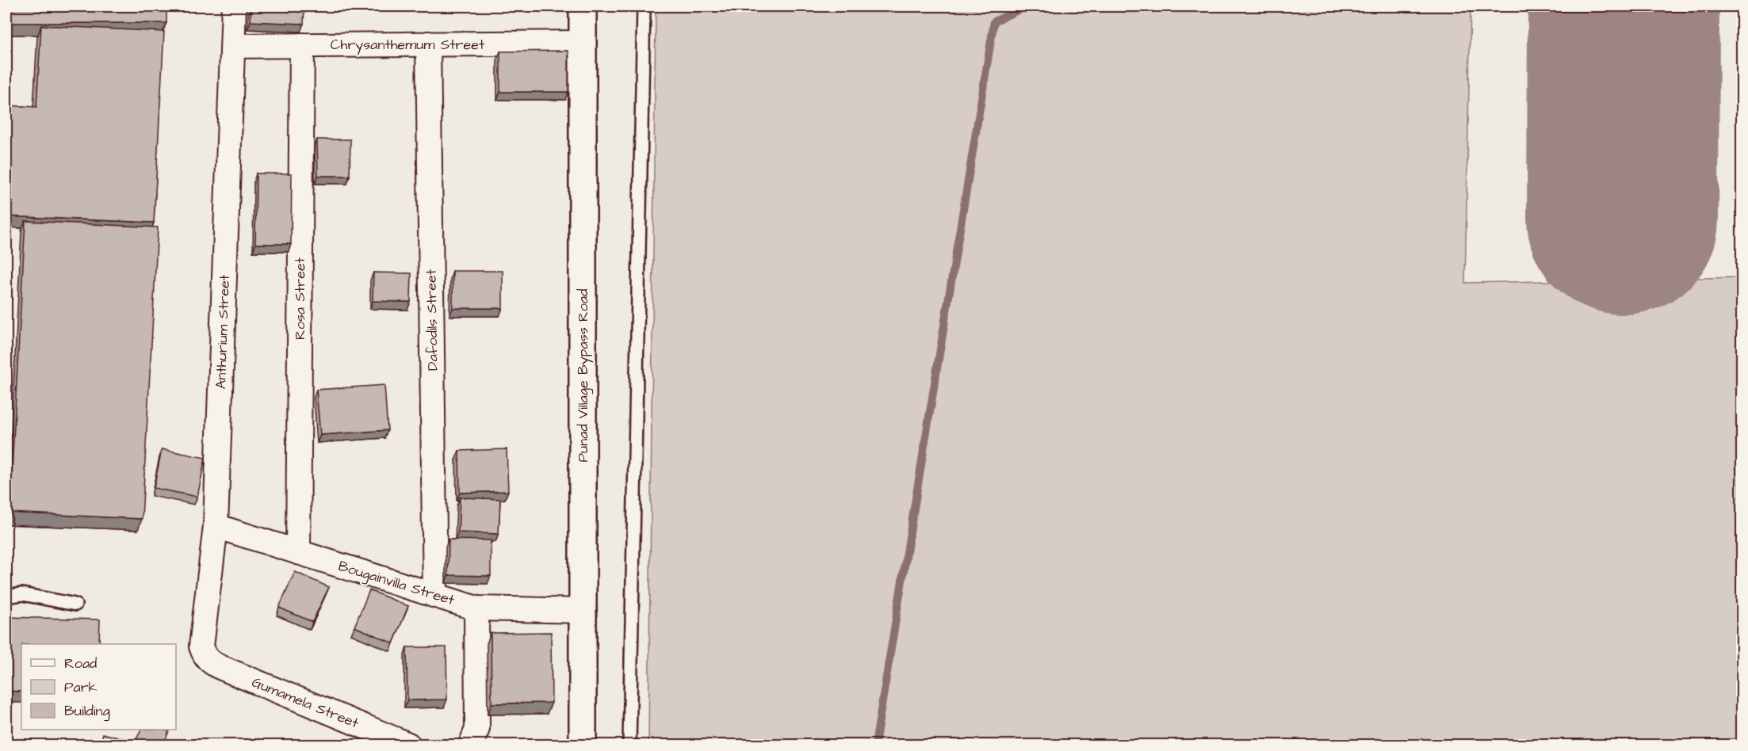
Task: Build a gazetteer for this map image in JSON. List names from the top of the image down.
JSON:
{
  "streets": {
    "main road": ["Punad Village Bypass Road"],
    "street": [
      "Chrysanthemum Street",
      "Rosa Street",
      "Dafodils Street",
      "Anthurium Street",
      "Bougainvilla Street",
      "Gumamela Street"
    ]
  },
  "crossings": [
    ["Chrysanthemum Street", "Rosa Street"],
    ["Chrysanthemum Street", "Dafodils Street"],
    ["Chrysanthemum Street", "Anthurium Street"],
    ["Chrysanthemum Street", "Punad Village Bypass Road"],
    ["Rosa Street", "Bougainvilla Street"],
    ["Dafodils Street", "Bougainvilla Street"],
    ["Anthurium Street", "Bougainvilla Street"],
    ["Anthurium Street", "Gumamela Street"],
    ["Punad Village Bypass Road", "Bougainvilla Street"]
  ],
  "legend": ["Road", "Park", "Building"]
}
